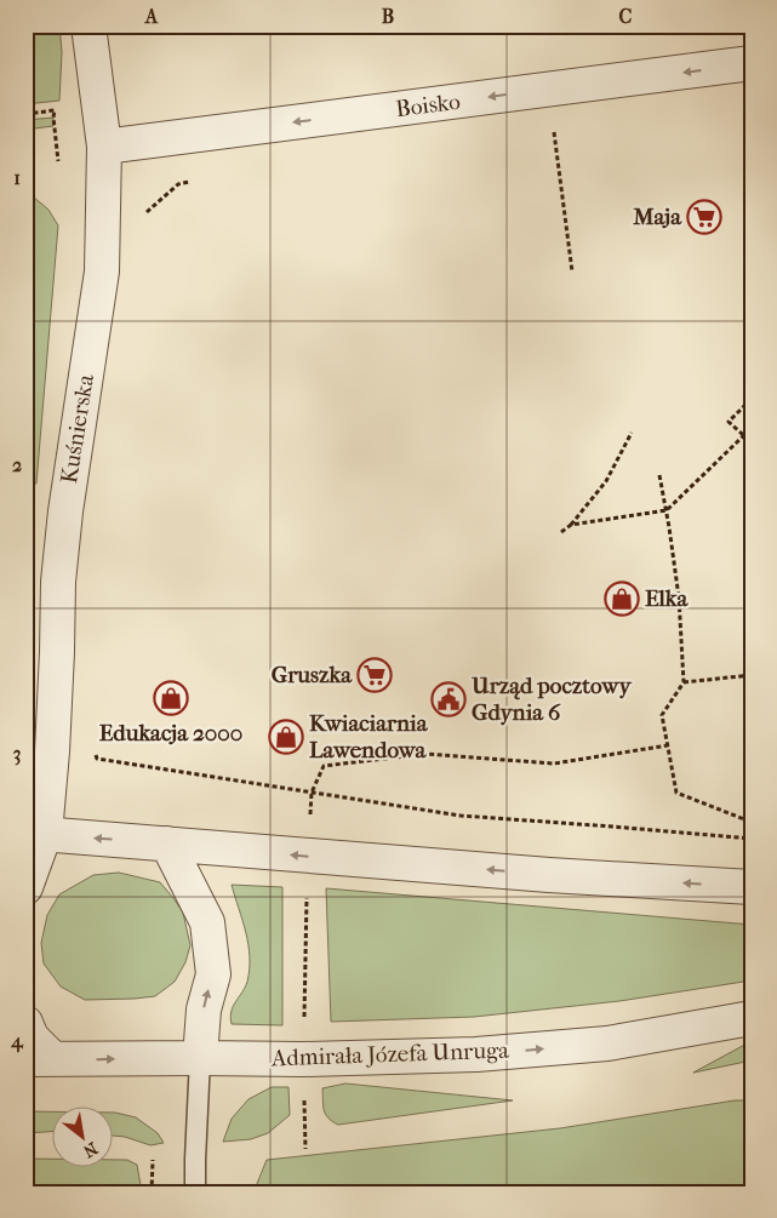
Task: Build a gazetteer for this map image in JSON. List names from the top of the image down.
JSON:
{
  "streets": {
    "street": ["Boisko", "Kuśnierska", "Admirała Józefa Unruga"]
  },
  "crossings": [
    ["Boisko", "Kuśnierska"]
  ],
  "one_way": ["Boisko"],
  "places": {
    "supermarket": ["Maja", "Gruszka"],
    "shop": ["Elka", "Edukacja 2000", "Kwiaciarnia Lawendowa"],
    "public building": ["Urząd pocztowy Gdynia 6"]
  },
  "north": "bottom right",
  "grid": {
    "columns": ["A", "B", "C"],
    "rows": [
      "1",
      "2",
      "3",
      "4"
    ]
  }
}
